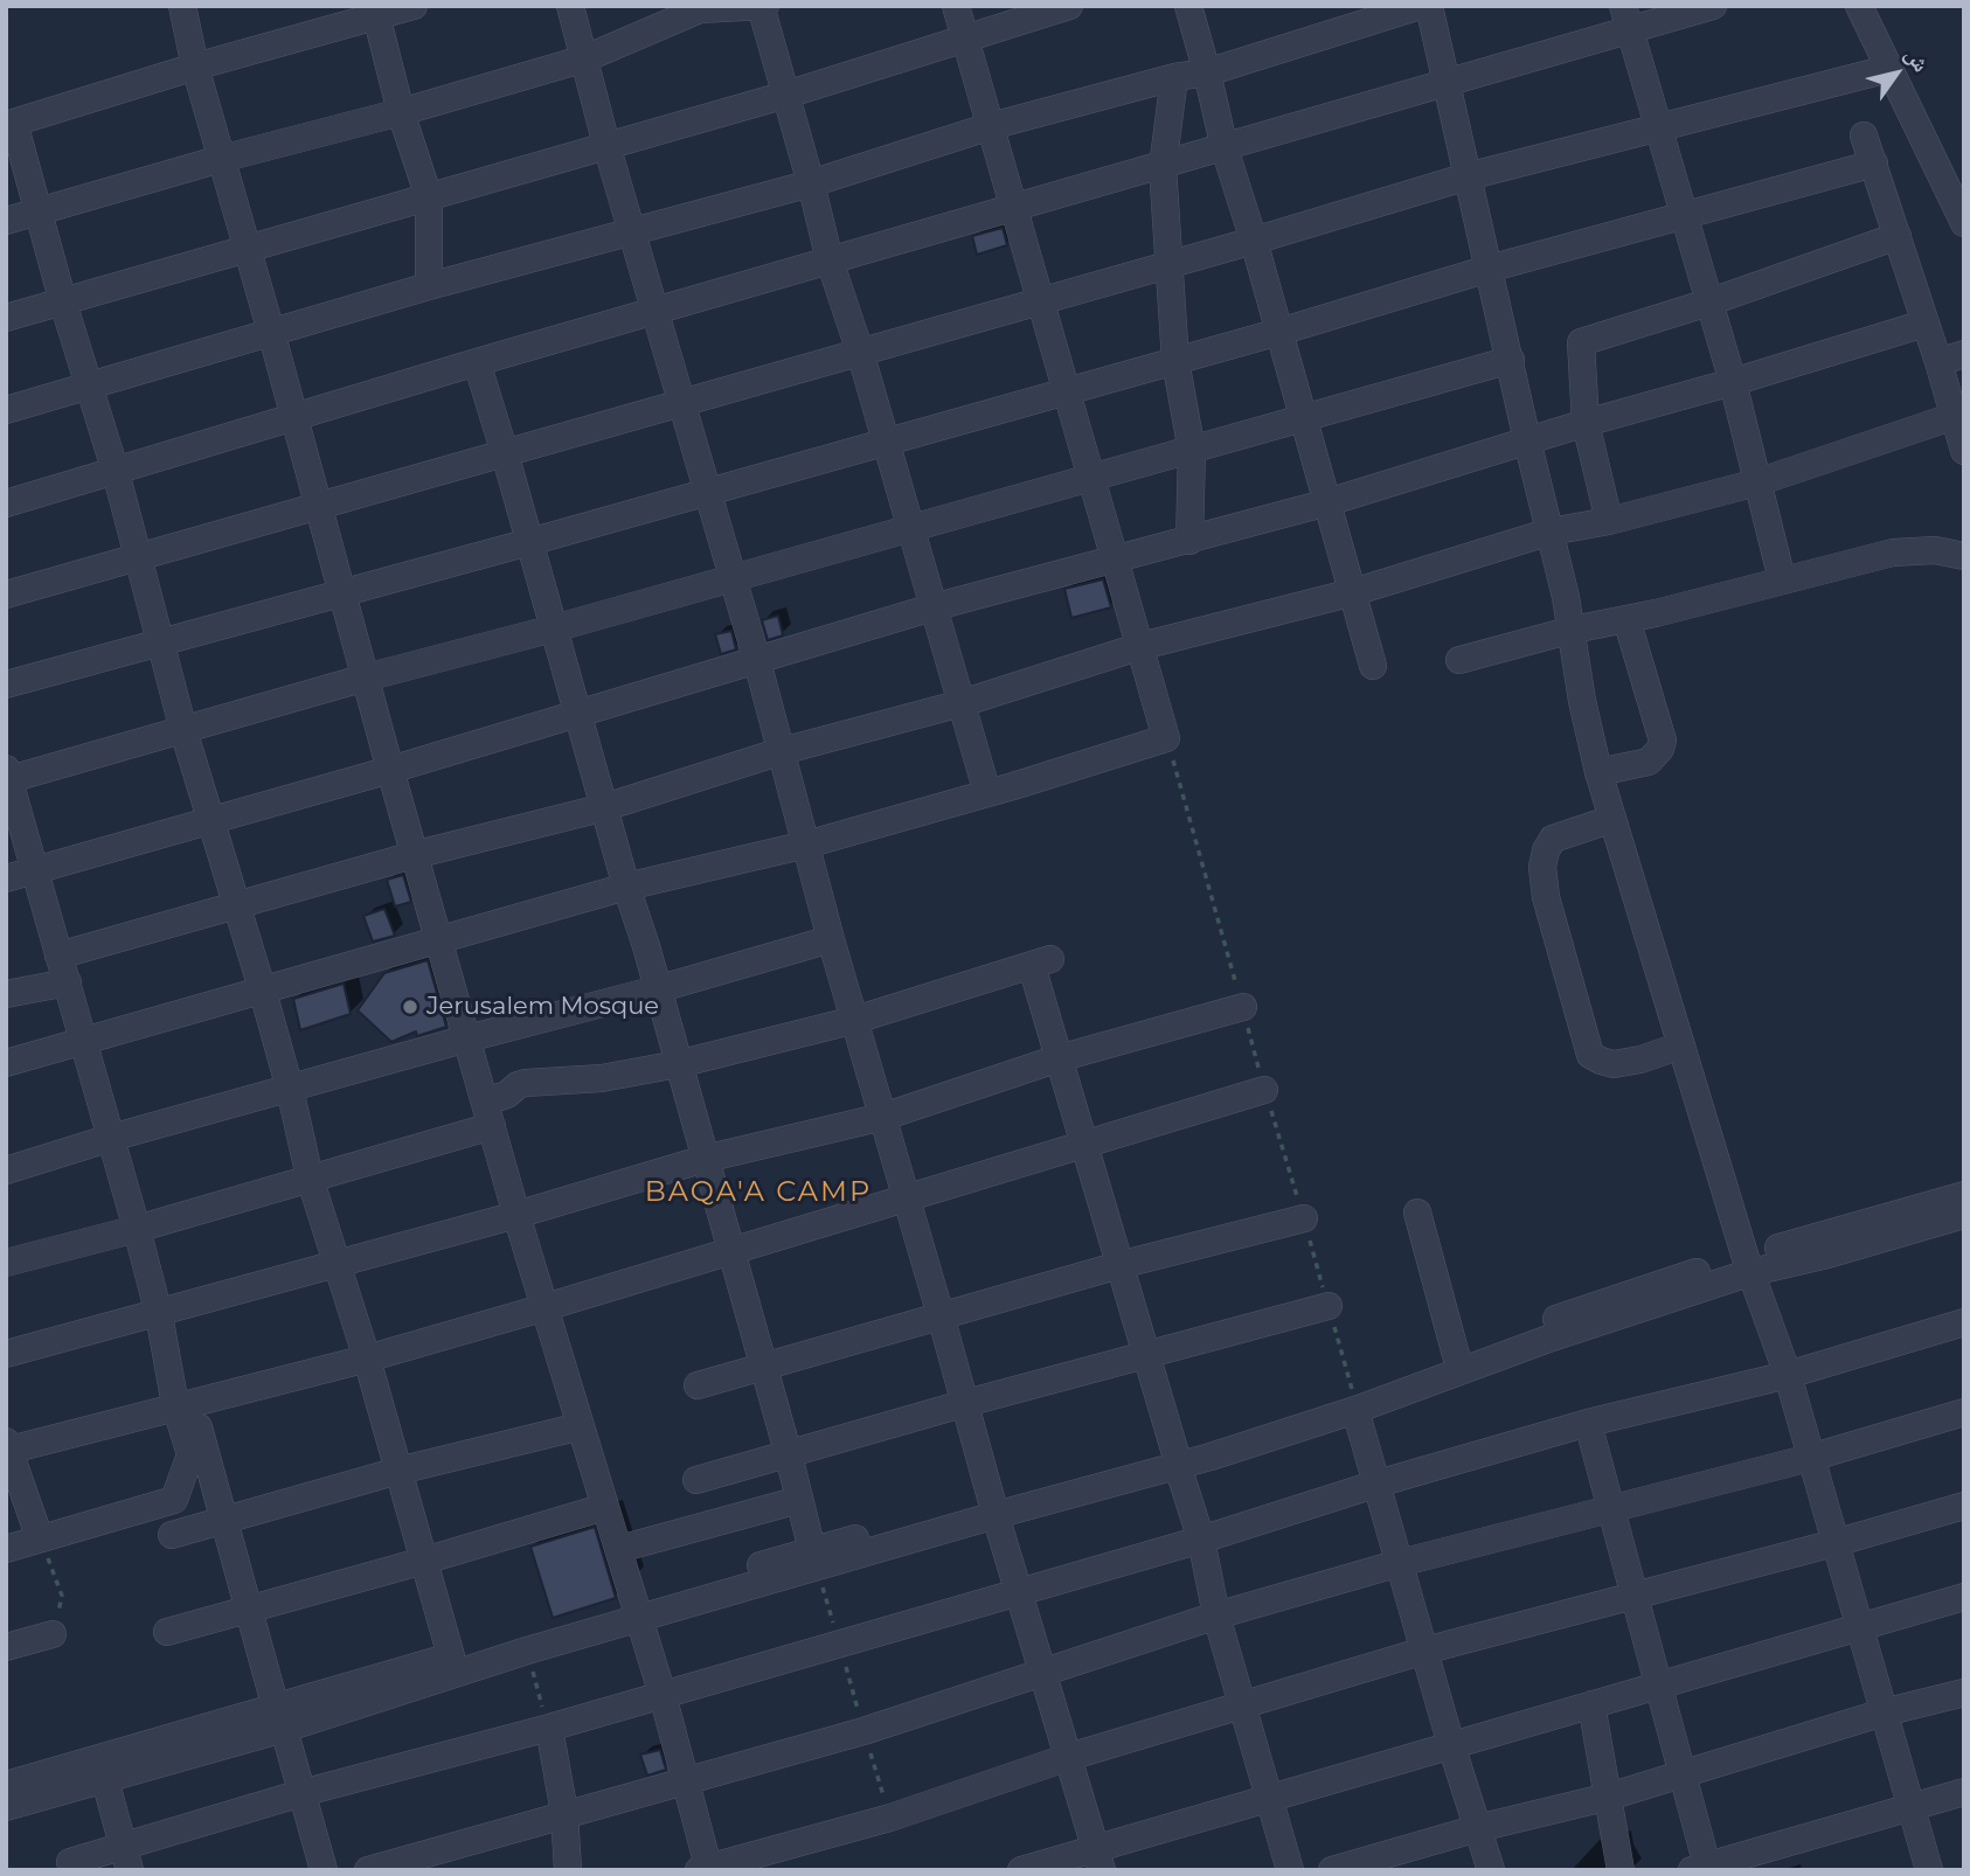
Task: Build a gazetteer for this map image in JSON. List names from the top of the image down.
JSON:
{
  "districts": ["BAQA'A CAMP"],
  "places": ["Jerusalem Mosque"],
  "north": "top right"
}
